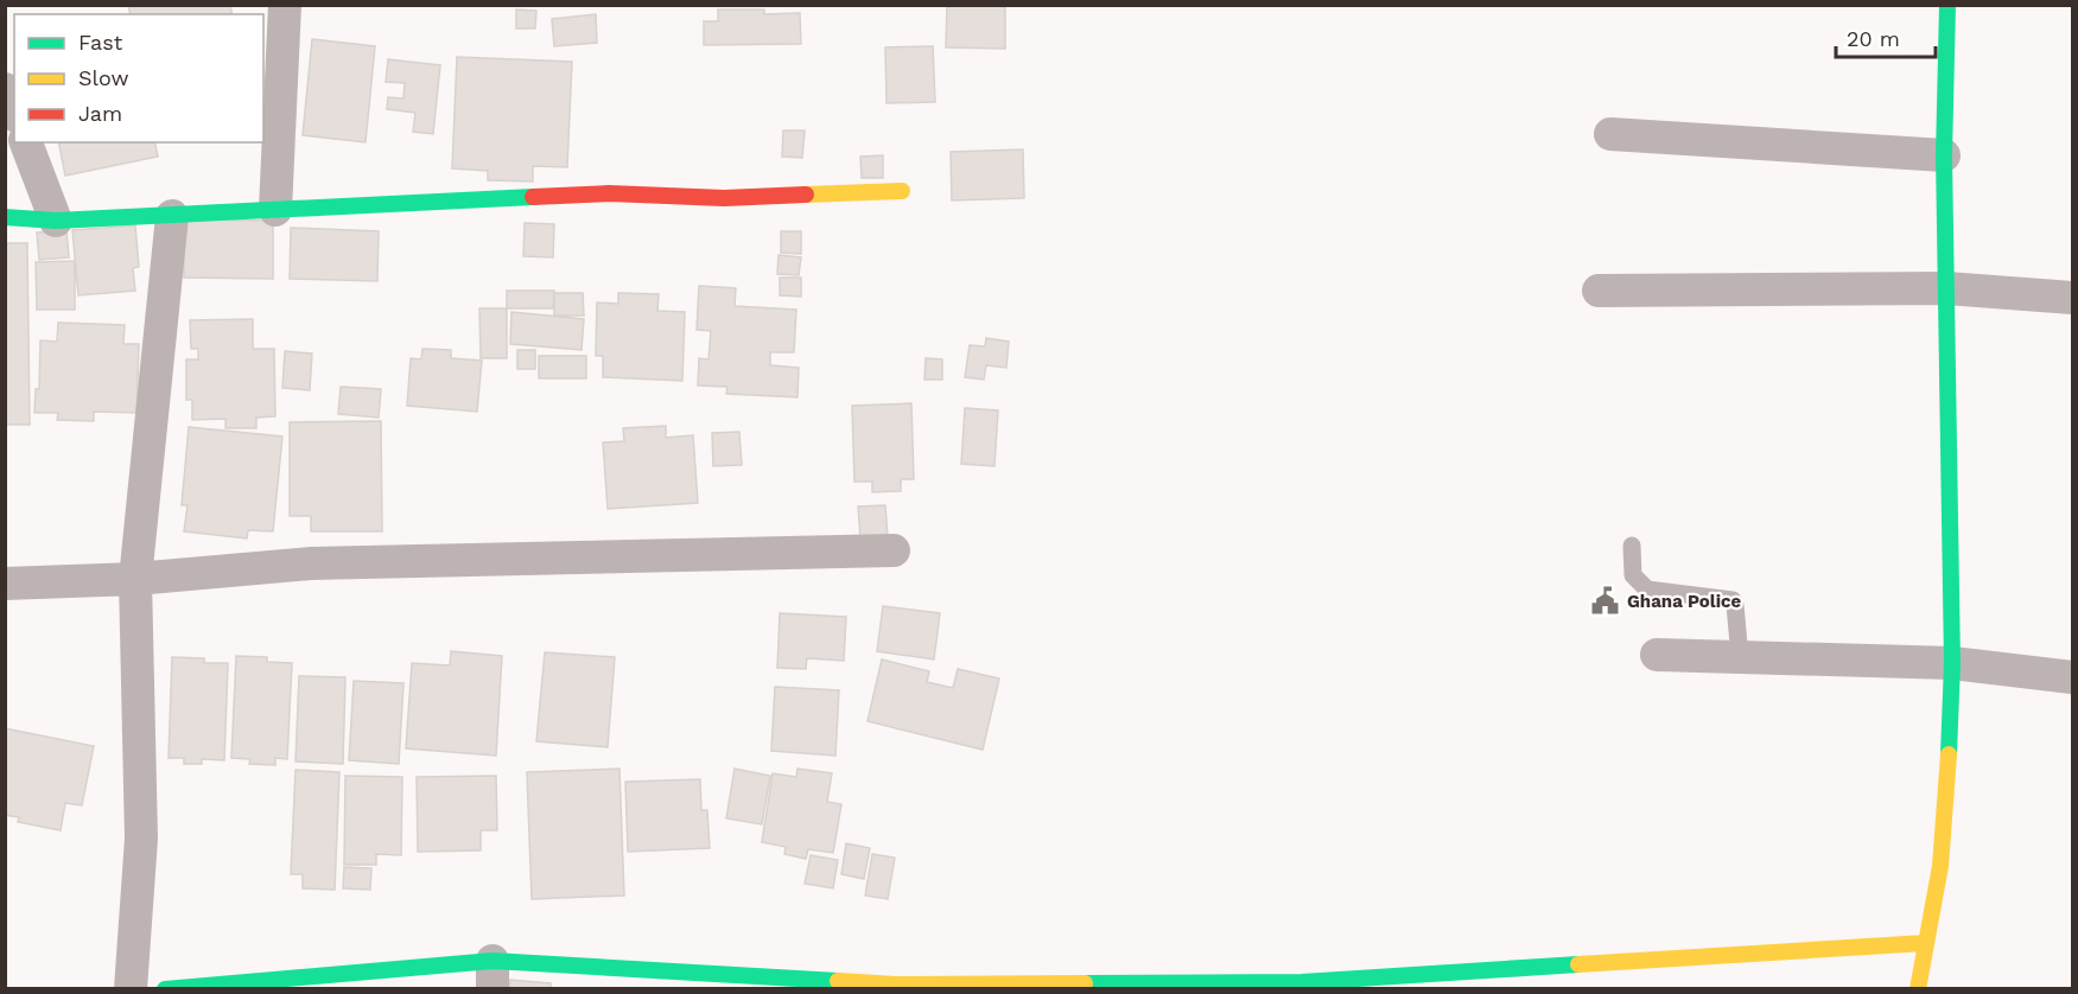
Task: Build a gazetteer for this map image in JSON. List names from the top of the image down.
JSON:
{
  "places": {
    "public building": ["Ghana Police"]
  },
  "legend": ["Fast", "Slow", "Jam"],
  "scale_bar": "20 m"
}
